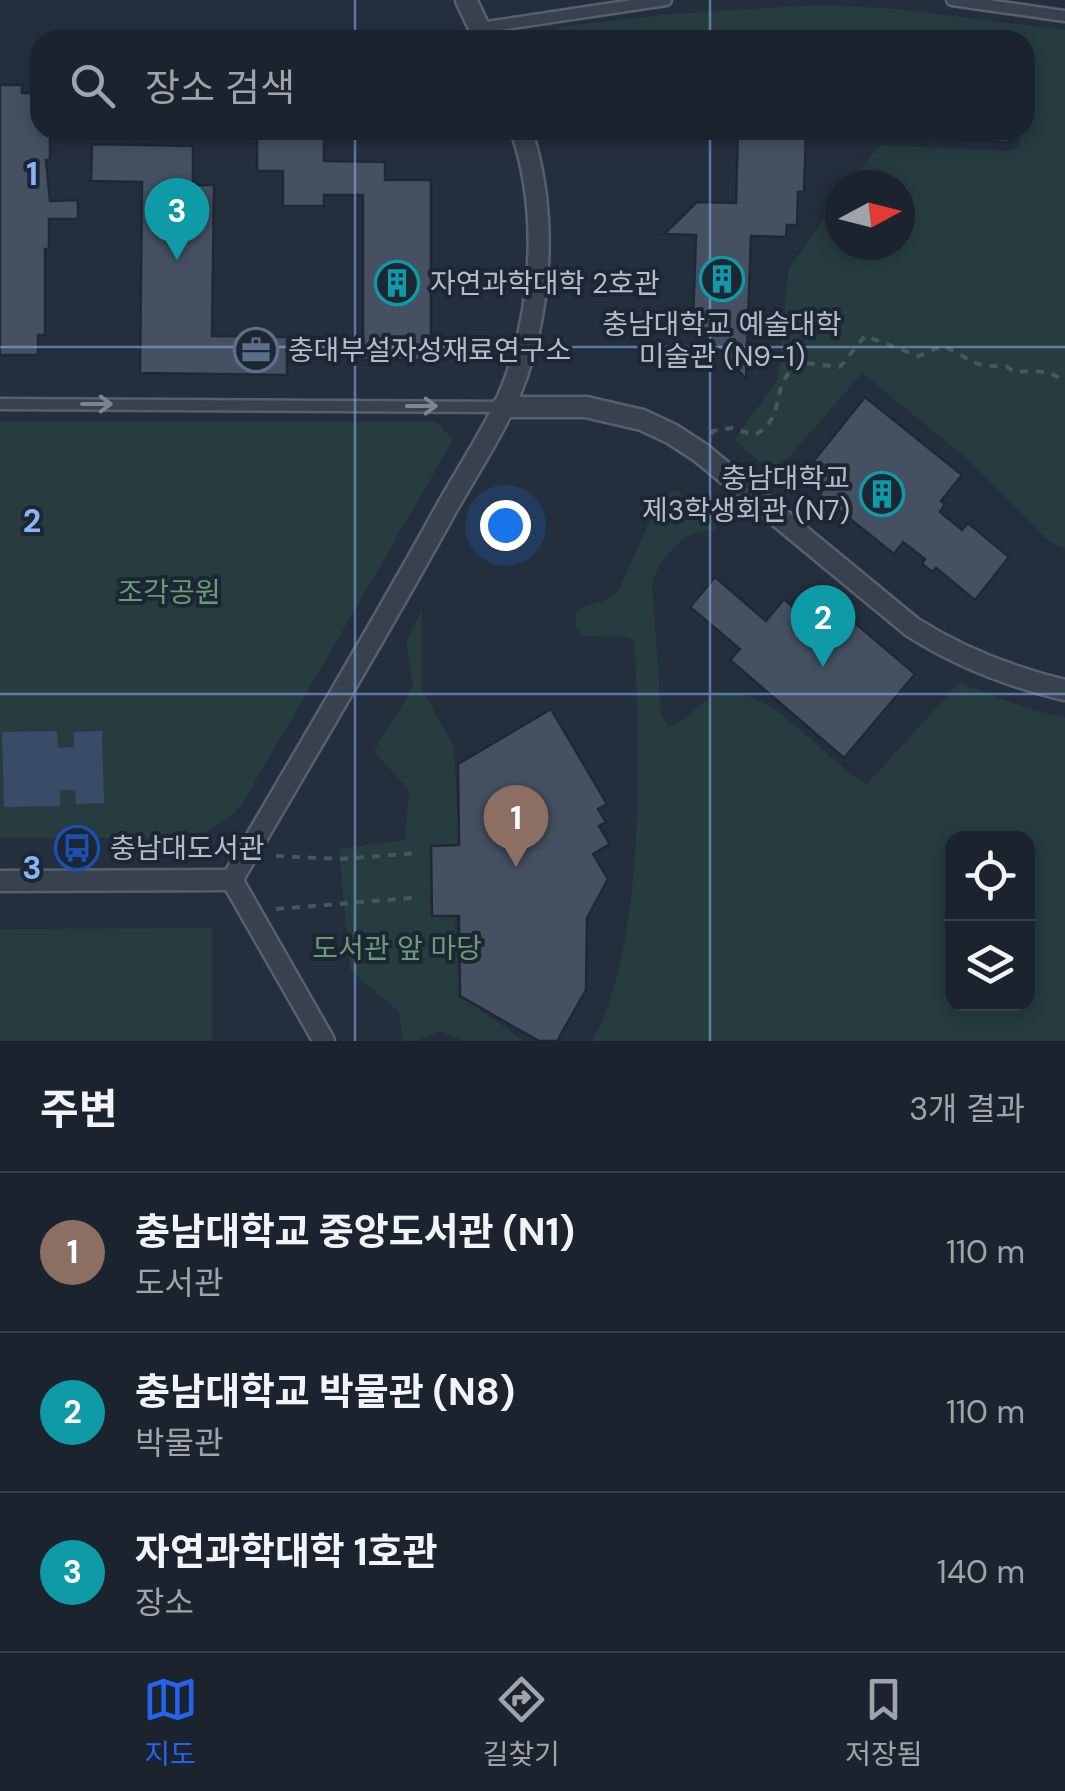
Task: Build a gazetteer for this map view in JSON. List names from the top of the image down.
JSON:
{
  "parks": ["조각공원", "도서관 앞 마당"],
  "places": {
    "building": ["충남대학교 예술대학 미술관 (N9-1)", "자연과학대학 2호관", "충남대학교 제3학생회관 (N7)"],
    "office": ["충대부설자성재료연구소"],
    "bus stop": ["충남대도서관"]
  },
  "north": "right",
  "page": {
    "search": "장소 검색",
    "pins": ["3", "2", "1"],
    "heading": ["주변", "3개 결과"],
    "list": [
      {
        "mark": "1",
        "name": "충남대학교 중앙도서관 (N1)",
        "note": "도서관",
        "value": "110 m"
      },
      {
        "mark": "2",
        "name": "충남대학교 박물관 (N8)",
        "note": "박물관",
        "value": "110 m"
      },
      {
        "mark": "3",
        "name": "자연과학대학 1호관",
        "note": "장소",
        "value": "140 m"
      }
    ],
    "nav": ["지도", "길찾기", "저장됨"]
  },
  "grid": {
    "rows": ["1", "2", "3"]
  }
}
